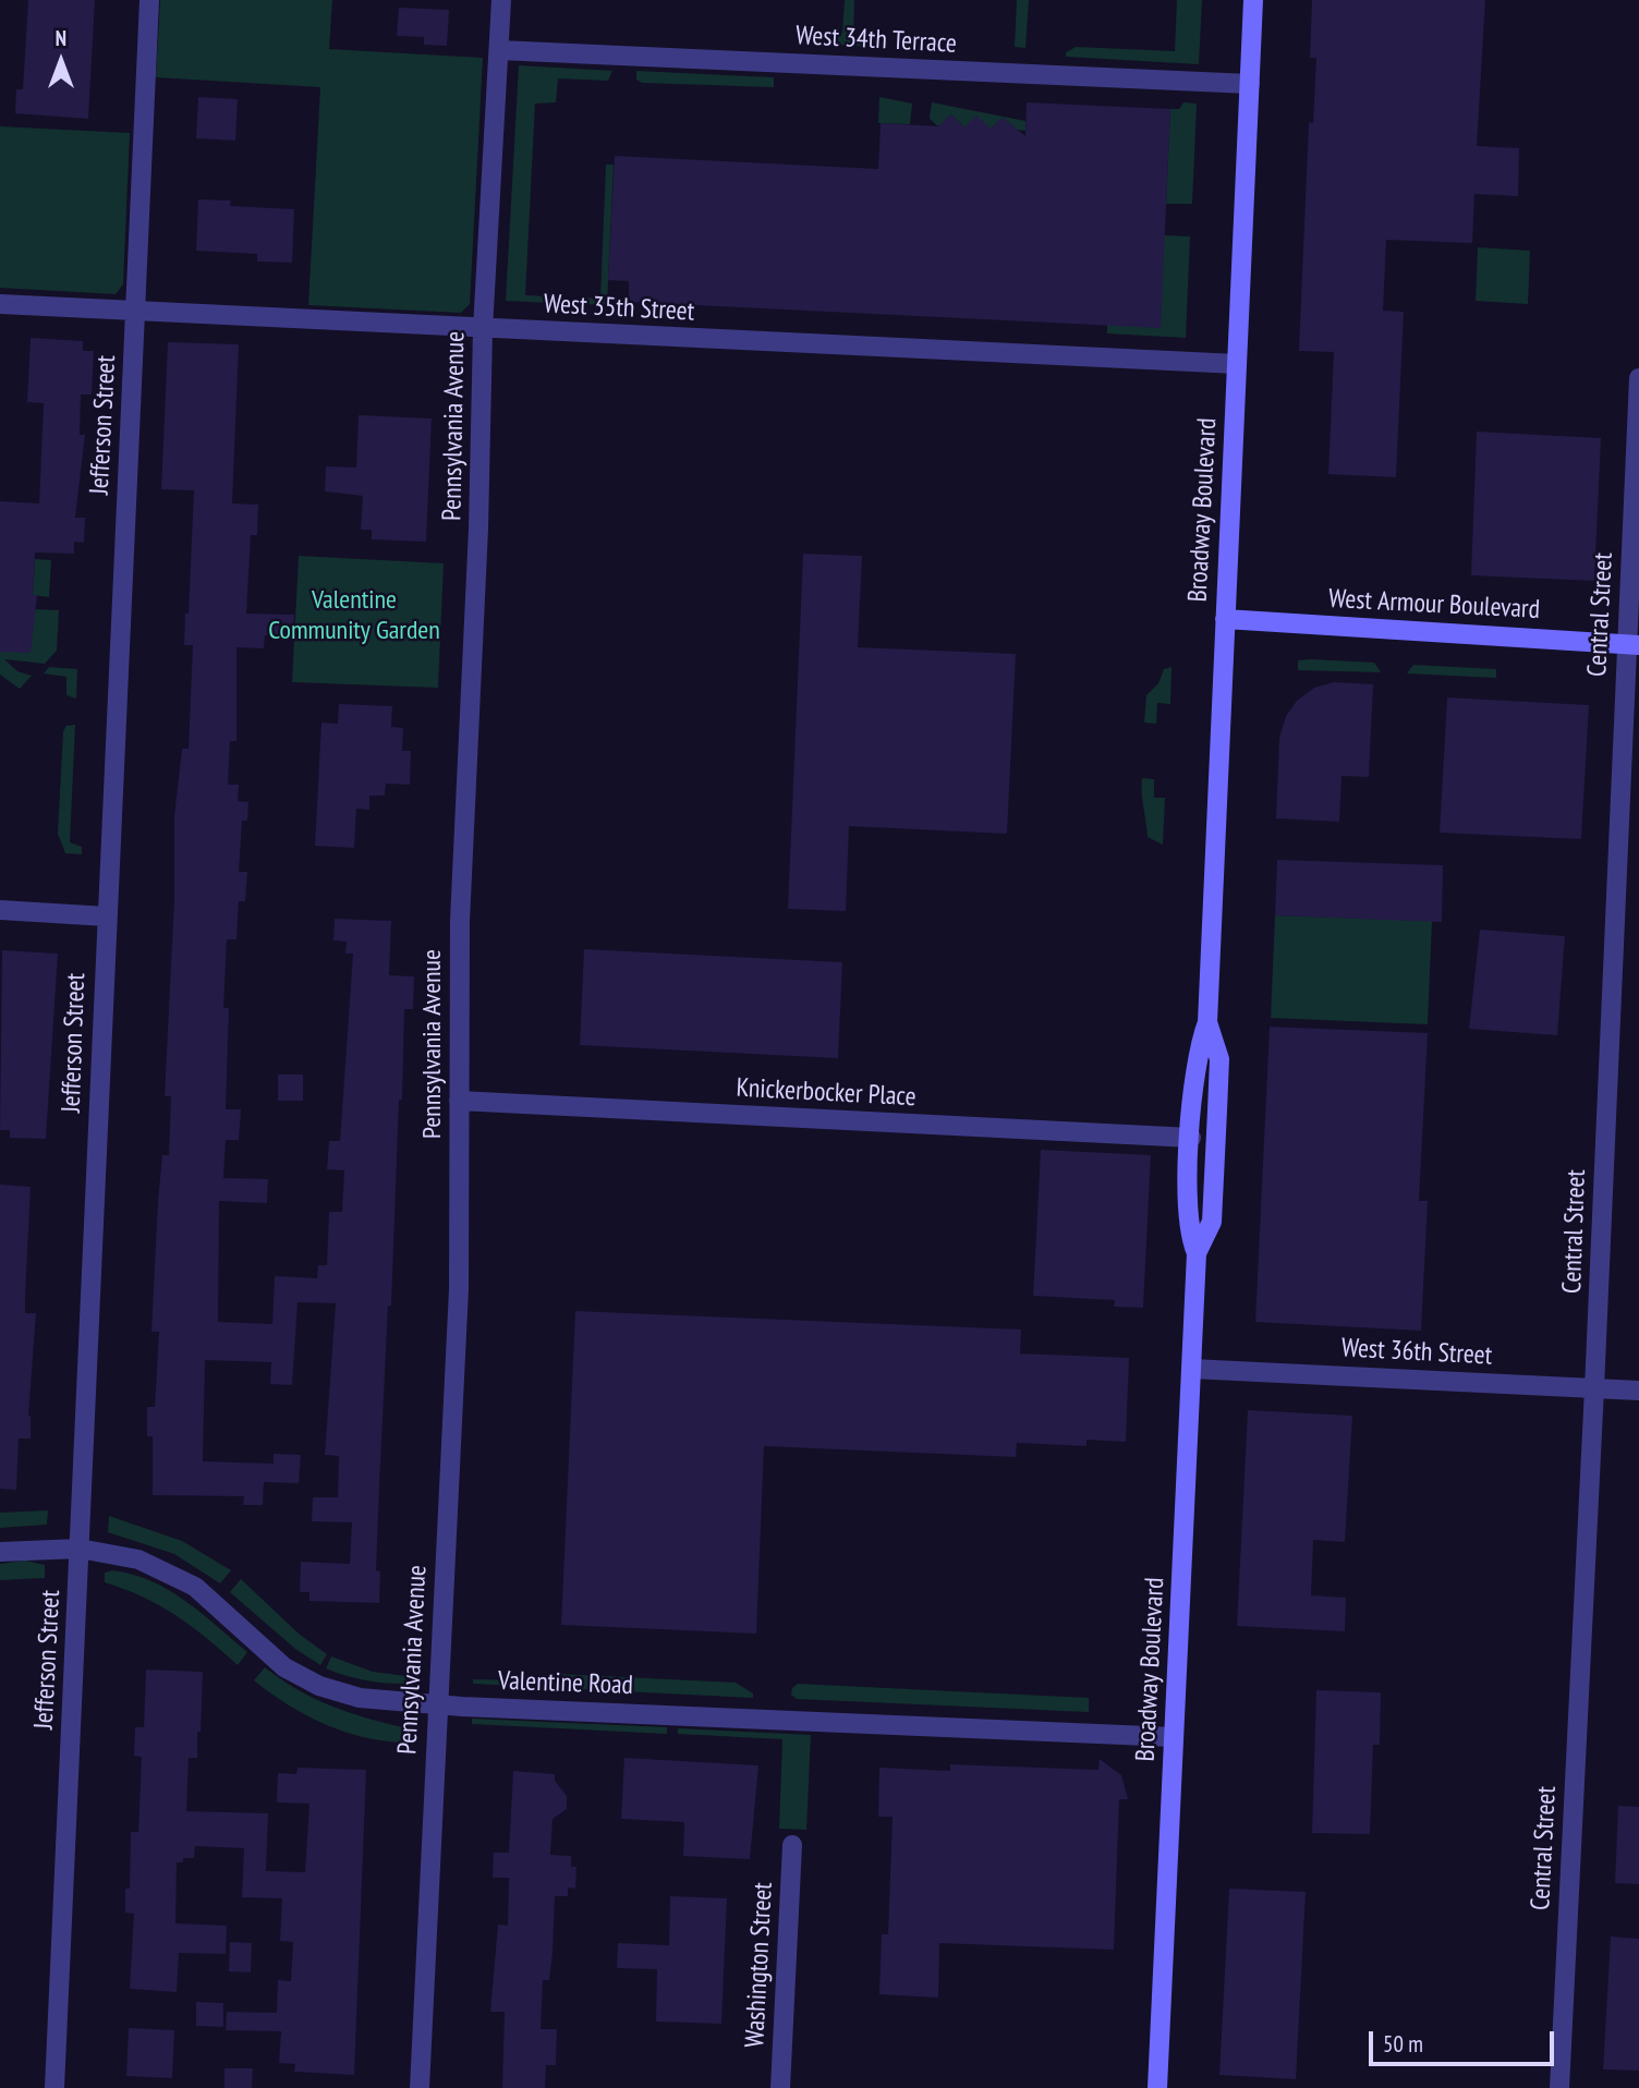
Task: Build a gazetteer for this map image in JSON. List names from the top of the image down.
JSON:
{
  "streets": {
    "main road": ["Broadway Boulevard", "West Armour Boulevard"],
    "street": [
      "West 34th Terrace",
      "West 35th Street",
      "Jefferson Street",
      "Pennsylvania Avenue",
      "Central Street",
      "Knickerbocker Place",
      "West 36th Street",
      "Valentine Road",
      "Washington Street"
    ]
  },
  "crossings": [
    ["West 34th Terrace", "Pennsylvania Avenue"],
    ["West 34th Terrace", "Broadway Boulevard"],
    ["West 35th Street", "Jefferson Street"],
    ["West 35th Street", "Pennsylvania Avenue"],
    ["West 35th Street", "Broadway Boulevard"],
    ["Jefferson Street", "Valentine Road"],
    ["Pennsylvania Avenue", "Knickerbocker Place"],
    ["Pennsylvania Avenue", "Valentine Road"],
    ["Broadway Boulevard", "West Armour Boulevard"],
    ["Broadway Boulevard", "Knickerbocker Place"],
    ["Broadway Boulevard", "West 36th Street"],
    ["Broadway Boulevard", "Valentine Road"],
    ["West Armour Boulevard", "Central Street"],
    ["Central Street", "West 36th Street"]
  ],
  "parks": ["Valentine Community Garden"],
  "scale_bar": "50 m",
  "north": "top"
}
